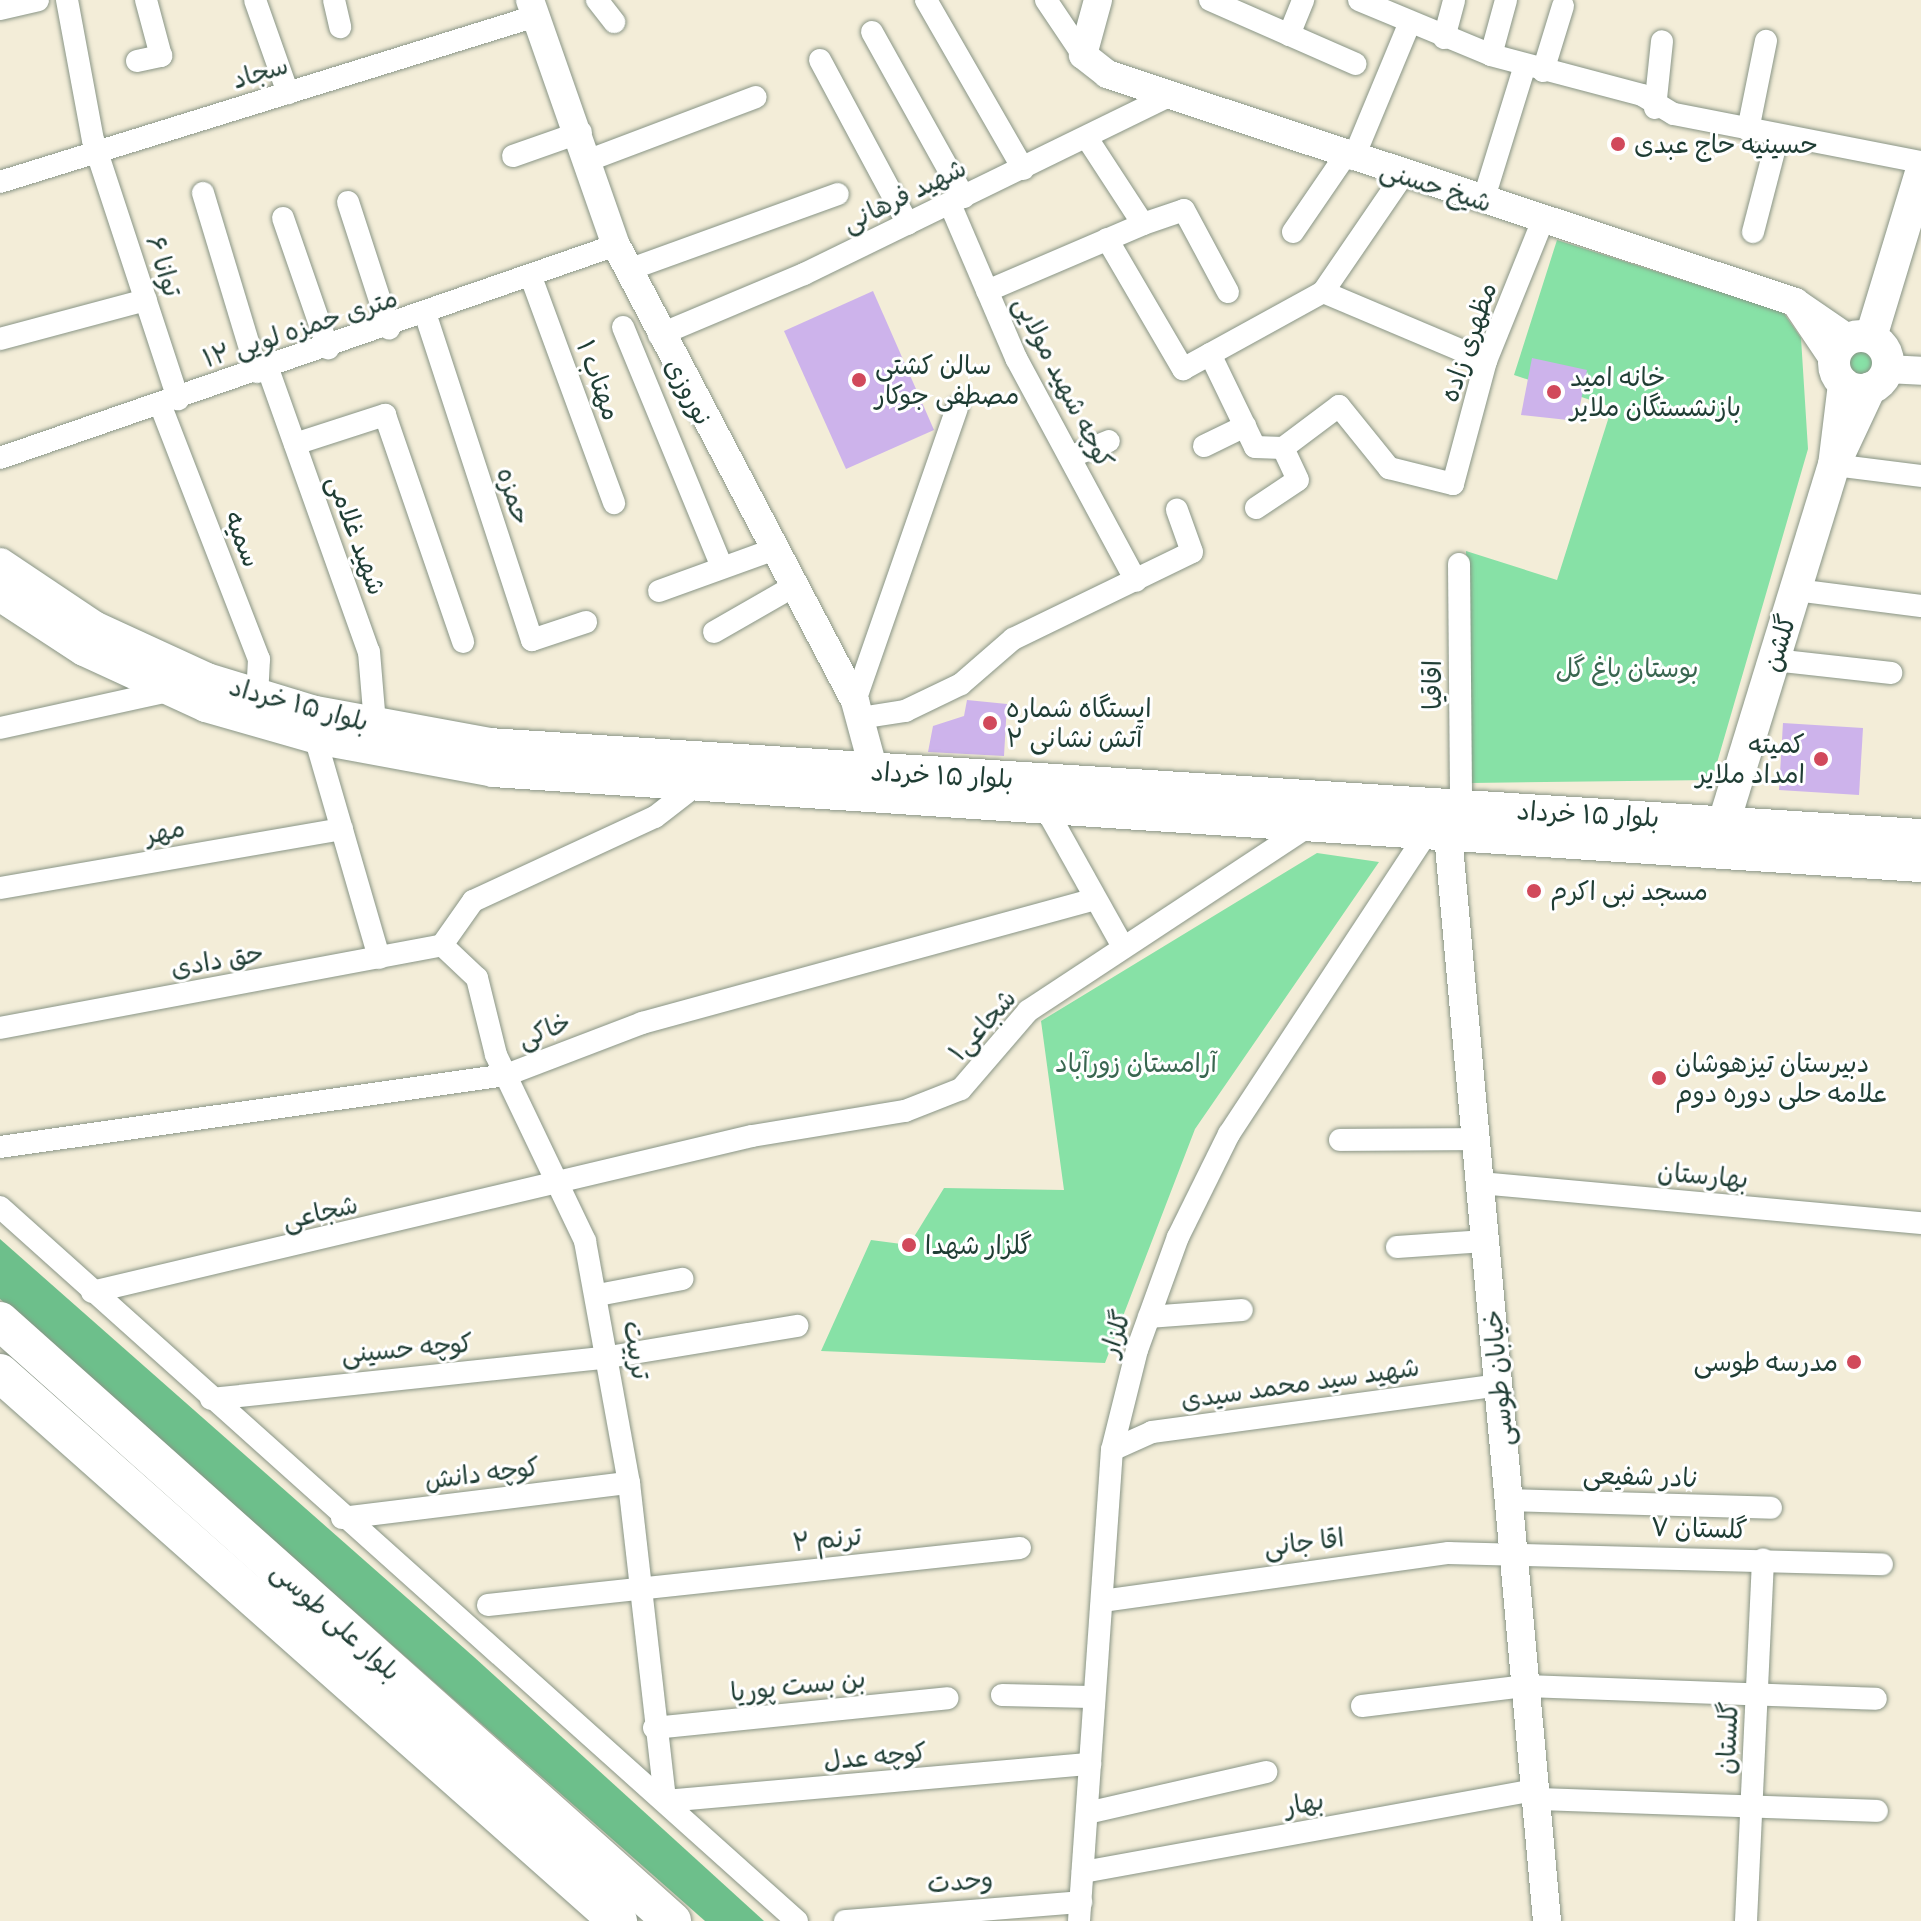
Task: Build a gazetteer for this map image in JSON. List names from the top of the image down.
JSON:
{
  "streets": {
    "highway": ["بلوار علی طوسی"],
    "main road": ["گلشن", "بلوار ۱۵ خرداد"],
    "street": [
      "سجاد",
      "شیخ حسنی",
      "شهید فرهانی",
      "توانا ۶",
      "۱۲ متری حمزه لویی",
      "مظهری زاده",
      "مهتاب ۱",
      "کوچه شهید مولایی",
      "نوروزی",
      "حمزه",
      "شهید غلامی",
      "سمیه",
      "اقاقیا",
      "مهر",
      "حق دادی",
      "شجاعی۱",
      "خاکی",
      "بهارستان",
      "شجاعی",
      "گلزار",
      "کوچه حسینی",
      "تربیت",
      "خیابان طوسی",
      "شهید سید محمد سیدی",
      "کوچه دانش",
      "نادر شفیعی",
      "گلستان ۷",
      "ترنم ۲",
      "اقا جانی",
      "بن بست پوریا",
      "گلستان",
      "کوچه عدل",
      "بهار",
      "وحدت"
    ]
  },
  "crossings": [
    ["سجاد", "توانا ۶"],
    ["سجاد", "نوروزی"],
    ["شیخ حسنی", "شهید فرهانی"],
    ["شیخ حسنی", "مظهری زاده"],
    ["شیخ حسنی", "گلشن"],
    ["شهید فرهانی", "کوچه شهید مولایی"],
    ["شهید فرهانی", "نوروزی"],
    ["توانا ۶", "۱۲ متری حمزه لویی"],
    ["توانا ۶", "سمیه"],
    ["۱۲ متری حمزه لویی", "مهتاب ۱"],
    ["۱۲ متری حمزه لویی", "نوروزی"],
    ["۱۲ متری حمزه لویی", "حمزه"],
    ["۱۲ متری حمزه لویی", "شهید غلامی"],
    ["۱۲ متری حمزه لویی", "سمیه"],
    ["نوروزی", "بلوار ۱۵ خرداد"],
    ["شهید غلامی", "بلوار ۱۵ خرداد"],
    ["سمیه", "بلوار ۱۵ خرداد"],
    ["گلشن", "بلوار ۱۵ خرداد"],
    ["اقاقیا", "بلوار ۱۵ خرداد"],
    ["بلوار ۱۵ خرداد", "شجاعی۱"],
    ["بلوار ۱۵ خرداد", "گلزار"],
    ["بلوار ۱۵ خرداد", "خیابان طوسی"],
    ["حق دادی", "تربیت"],
    ["شجاعی۱", "شجاعی"],
    ["شجاعی۱", "تربیت"],
    ["خاکی", "تربیت"],
    ["بهارستان", "خیابان طوسی"],
    ["شجاعی", "تربیت"],
    ["گلزار", "خیابان طوسی"],
    ["گلزار", "شهید سید محمد سیدی"],
    ["گلزار", "اقا جانی"],
    ["گلزار", "کوچه عدل"],
    ["گلزار", "بهار"],
    ["گلزار", "وحدت"],
    ["کوچه حسینی", "تربیت"],
    ["تربیت", "کوچه دانش"],
    ["تربیت", "ترنم ۲"],
    ["تربیت", "بن بست پوریا"],
    ["تربیت", "کوچه عدل"],
    ["خیابان طوسی", "شهید سید محمد سیدی"],
    ["خیابان طوسی", "نادر شفیعی"],
    ["خیابان طوسی", "گلستان ۷"],
    ["خیابان طوسی", "اقا جانی"],
    ["خیابان طوسی", "بهار"],
    ["گلستان ۷", "اقا جانی"],
    ["گلستان ۷", "گلستان"],
    ["گلستان", "بهار"]
  ],
  "parks": ["بوستان باغ گل", "آرامستان زورآباد"],
  "places": [
    "حسینیه حاج عبدی",
    "سالن کشتی مصطفی جوکار",
    "خانه امید بازنشستگان ملایر",
    "ایستگاه شماره ۲ آتش نشانی",
    "کمیته امداد ملایر",
    "مسجد نبی اکرم",
    "دبیرستان تیزهوشان علامه حلی دوره دوم",
    "گلزار شهدا",
    "مدرسه طوسی"
  ]
}
